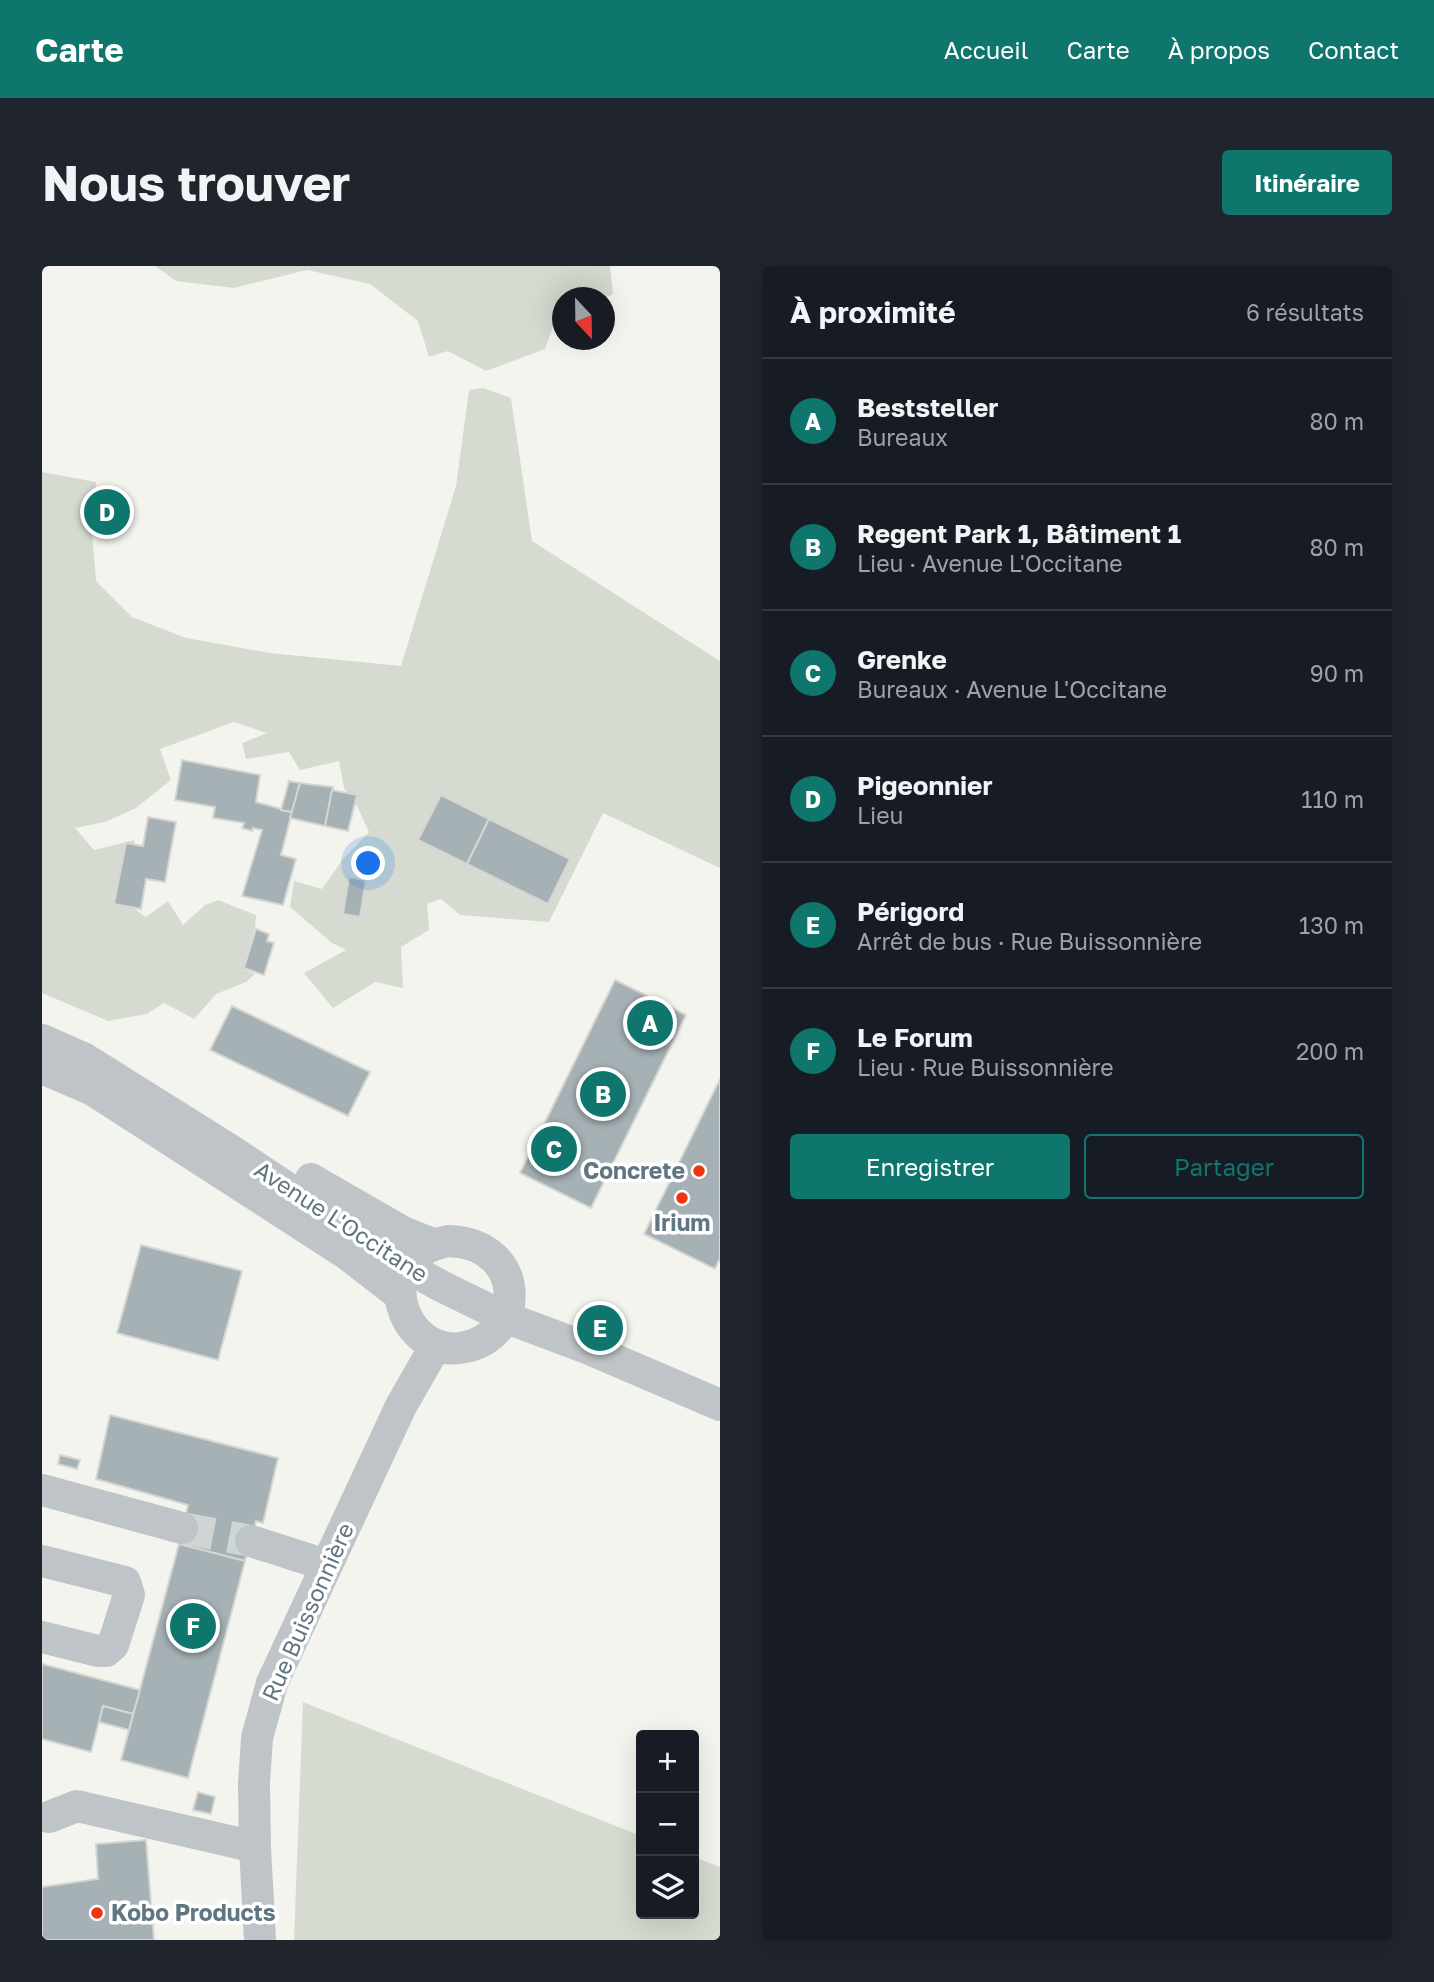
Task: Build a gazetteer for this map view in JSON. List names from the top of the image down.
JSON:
{
  "streets": {
    "street": ["Avenue L'Occitane", "Rue Buissonnière"]
  },
  "places": ["Concrete", "Irium", "Kobo Products"],
  "north": "bottom",
  "page": {
    "header": "Carte",
    "nav": [
      "Accueil",
      "Carte",
      "À propos",
      "Contact"
    ],
    "buttons": [
      "Itinéraire",
      ["Enregistrer", "Partager"]
    ],
    "title": "Nous trouver",
    "heading": ["À proximité", "6 résultats"],
    "list": [
      {
        "mark": "A",
        "name": "Beststeller",
        "note": "Bureaux",
        "value": "80 m"
      },
      {
        "mark": "B",
        "name": "Regent Park 1, Bâtiment 1",
        "note": "Lieu · Avenue L'Occitane",
        "value": "80 m"
      },
      {
        "mark": "C",
        "name": "Grenke",
        "note": "Bureaux · Avenue L'Occitane",
        "value": "90 m"
      },
      {
        "mark": "D",
        "name": "Pigeonnier",
        "note": "Lieu",
        "value": "110 m"
      },
      {
        "mark": "E",
        "name": "Périgord",
        "note": "Arrêt de bus · Rue Buissonnière",
        "value": "130 m"
      },
      {
        "mark": "F",
        "name": "Le Forum",
        "note": "Lieu · Rue Buissonnière",
        "value": "200 m"
      }
    ],
    "pins": [
      "D",
      "A",
      "B",
      "C",
      "E",
      "F"
    ],
    "map_buttons": ["+", "−"]
  }
}
